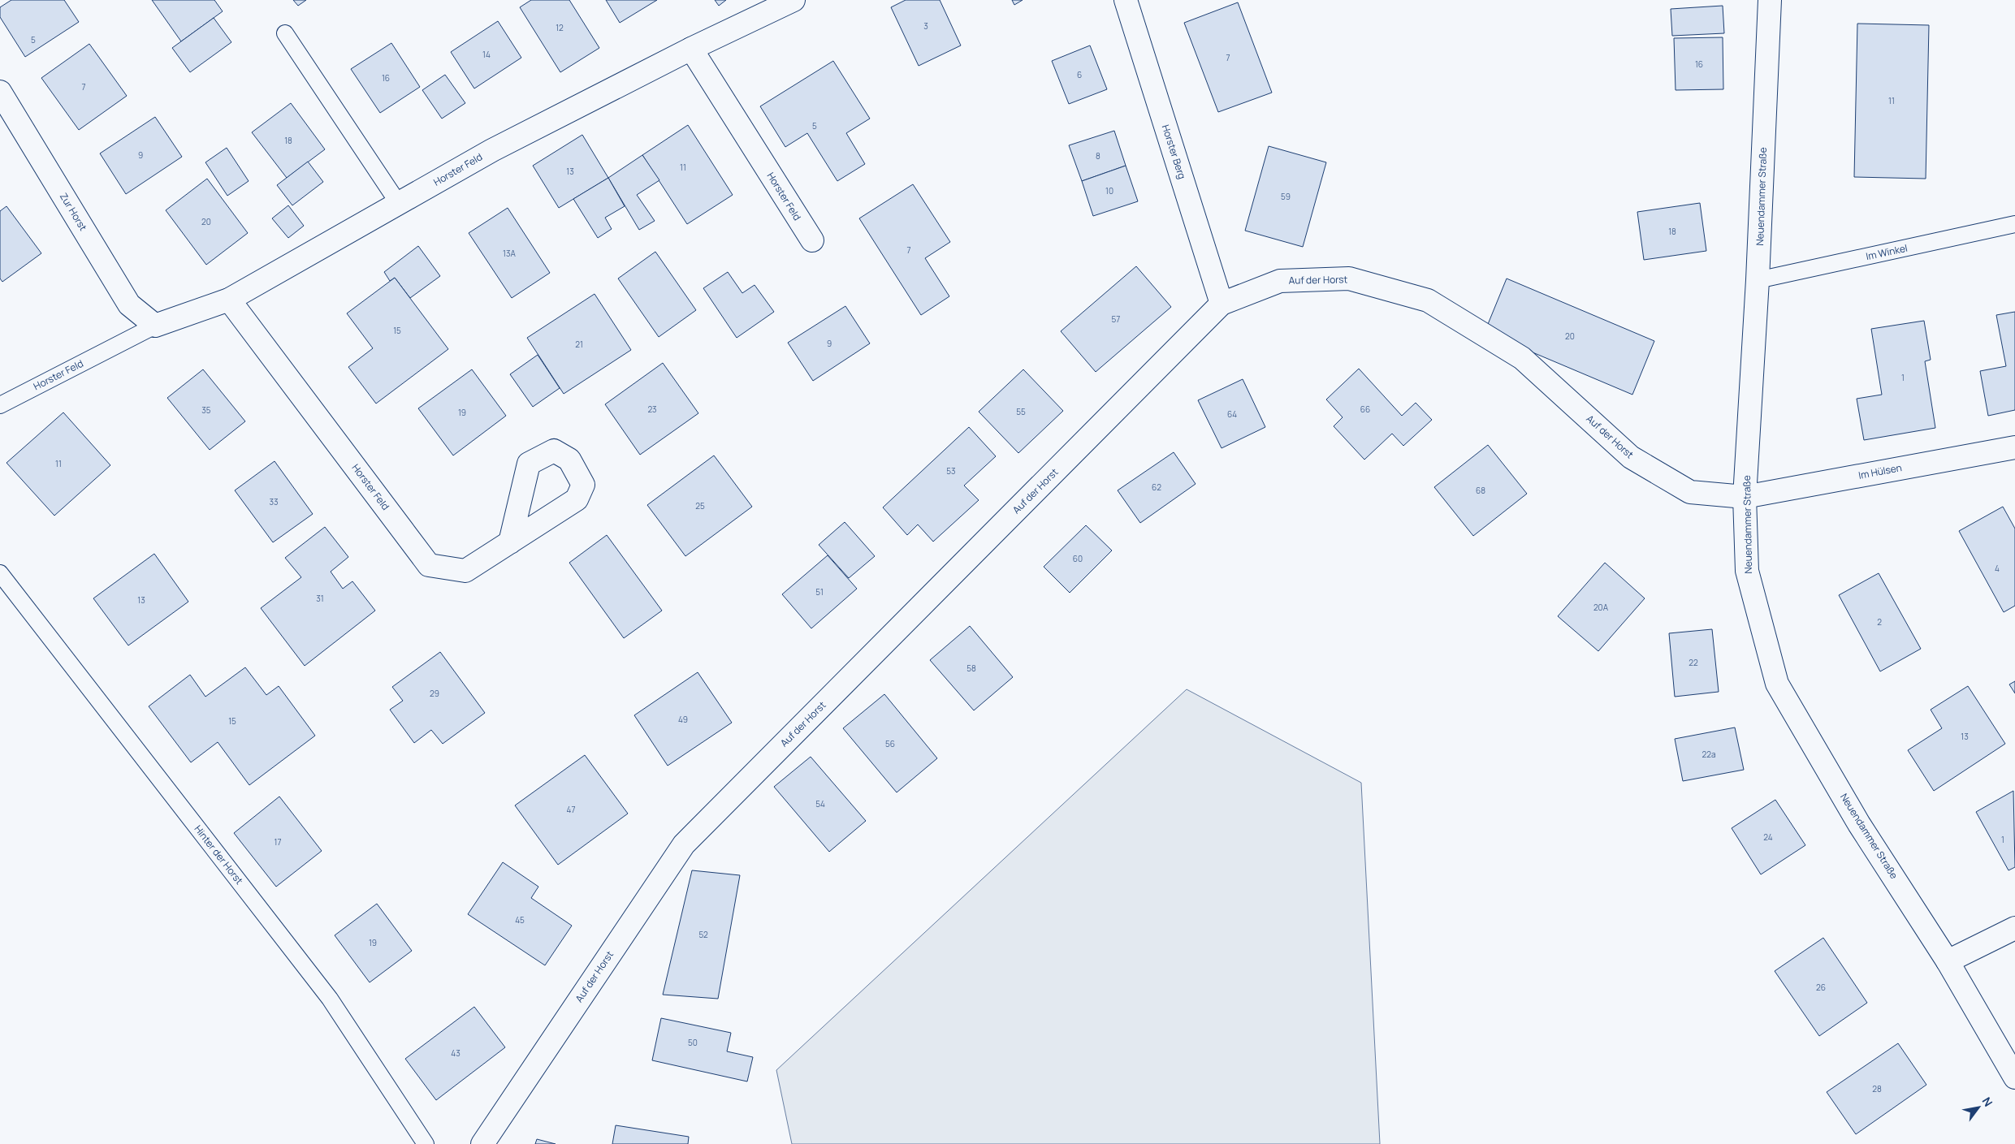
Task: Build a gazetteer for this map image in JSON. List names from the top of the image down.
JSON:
{
  "streets": {
    "street": [
      "Horster Berg",
      "Horster Feld",
      "Neuendammer Straße",
      "Zur Horst",
      "Auf der Horst",
      "Im Hülsen"
    ],
    "lane": ["Im Winkel", "Hinter der Horst"]
  },
  "crossings": [
    ["Horster Berg", "Auf der Horst"],
    ["Horster Feld", "Zur Horst"],
    ["Neuendammer Straße", "Im Winkel"],
    ["Neuendammer Straße", "Auf der Horst"],
    ["Neuendammer Straße", "Im Hülsen"],
    ["Auf der Horst", "Im Hülsen"]
  ],
  "house_numbers": [
    "3",
    "12",
    "5",
    "14",
    "7",
    "16",
    "6",
    "16",
    "7",
    "11",
    "5",
    "18",
    "9",
    "8",
    "11",
    "13",
    "10",
    "59",
    "20",
    "18",
    "7",
    "13A",
    "57",
    "15",
    "20",
    "9",
    "21",
    "1",
    "23",
    "66",
    "35",
    "55",
    "19",
    "64",
    "11",
    "53",
    "62",
    "68",
    "33",
    "25",
    "60",
    "4",
    "51",
    "31",
    "13",
    "20A",
    "2",
    "22",
    "58",
    "29",
    "49",
    "15",
    "13",
    "56",
    "22a",
    "54",
    "47",
    "24",
    "1",
    "17",
    "45",
    "52",
    "19",
    "26",
    "50",
    "43",
    "28"
  ],
  "north": "top right"
}
